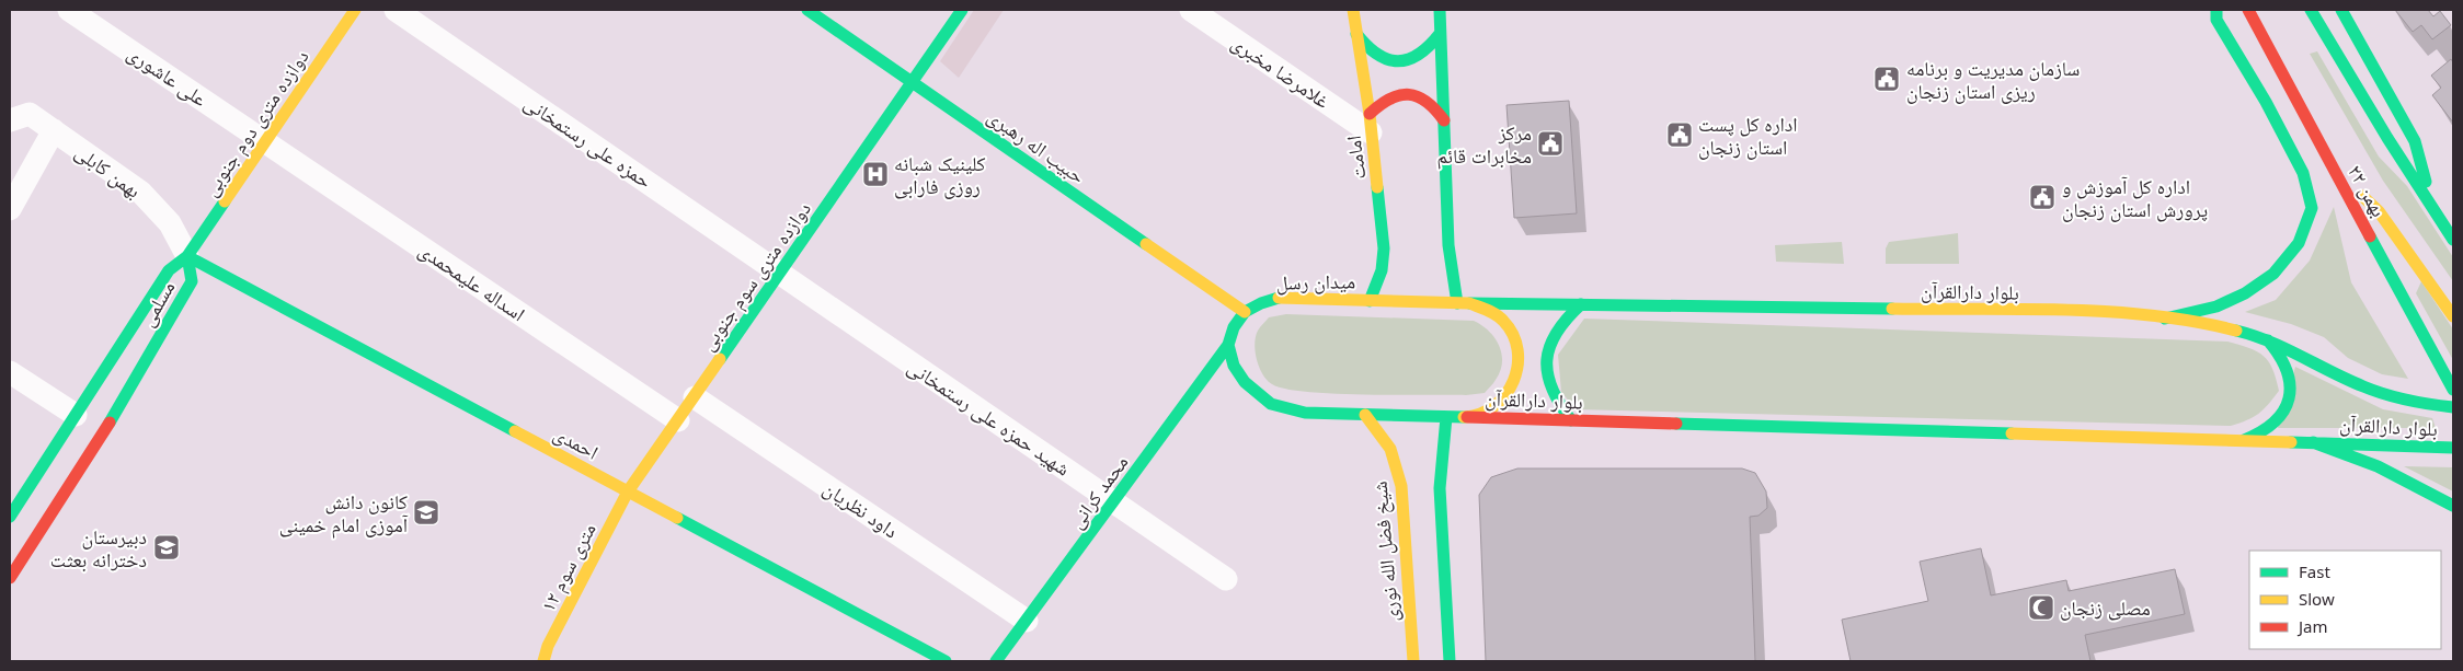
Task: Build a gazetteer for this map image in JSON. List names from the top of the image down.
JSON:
{
  "streets": {
    "main road": [
      "دوازده متری دوم جنوبی",
      "حبیب اله رهبری",
      "امامت",
      "۲۲ بهمن",
      "دوازده متری سوم جنوبی",
      "میدان رسل",
      "بلوار دارالقرآن",
      "مسلمی",
      "احمدی",
      "محمد کرانی",
      "شیخ فضل الله نوری",
      "۱۲ متری سوم"
    ],
    "street": [
      "غلامرضا مخبری",
      "علی عاشوری",
      "حمزه علی رستمخانی",
      "بهمن کابلی",
      "اسداله علیمحمدی",
      "شهید حمزه علی رستمخانی",
      "داود نظریان"
    ]
  },
  "crossings": [
    ["غلامرضا مخبری", "امامت"],
    ["علی عاشوری", "دوازده متری دوم جنوبی"],
    ["علی عاشوری", "اسداله علیمحمدی"],
    ["دوازده متری دوم جنوبی", "بهمن کابلی"],
    ["دوازده متری دوم جنوبی", "اسداله علیمحمدی"],
    ["دوازده متری دوم جنوبی", "مسلمی"],
    ["دوازده متری دوم جنوبی", "احمدی"],
    ["حمزه علی رستمخانی", "دوازده متری سوم جنوبی"],
    ["حمزه علی رستمخانی", "شهید حمزه علی رستمخانی"],
    ["حبیب اله رهبری", "دوازده متری سوم جنوبی"],
    ["حبیب اله رهبری", "میدان رسل"],
    ["امامت", "میدان رسل"],
    ["بهمن کابلی", "مسلمی"],
    ["بهمن کابلی", "احمدی"],
    ["دوازده متری سوم جنوبی", "اسداله علیمحمدی"],
    ["دوازده متری سوم جنوبی", "شهید حمزه علی رستمخانی"],
    ["دوازده متری سوم جنوبی", "احمدی"],
    ["دوازده متری سوم جنوبی", "داود نظریان"],
    ["دوازده متری سوم جنوبی", "۱۲ متری سوم"],
    ["میدان رسل", "بلوار دارالقرآن"],
    ["میدان رسل", "محمد کرانی"],
    ["میدان رسل", "شیخ فضل الله نوری"],
    ["مسلمی", "احمدی"],
    ["شهید حمزه علی رستمخانی", "محمد کرانی"],
    ["احمدی", "۱۲ متری سوم"],
    ["محمد کرانی", "داود نظریان"]
  ],
  "places": {
    "public building": [
      "سازمان مدیریت و برنامه ریزی استان زنجان",
      "اداره کل پست استان زنجان",
      "مرکز مخابرات قائم",
      "اداره کل آموزش و پرورش استان زنجان"
    ],
    "hospital": ["کلینیک شبانه روزی فارابی"],
    "school or university": ["کانون دانش آموزی امام خمینی", "دبیرستان دخترانه بعثت"],
    "mosque": ["مصلی زنجان"]
  },
  "legend": ["Fast", "Slow", "Jam"]
}
